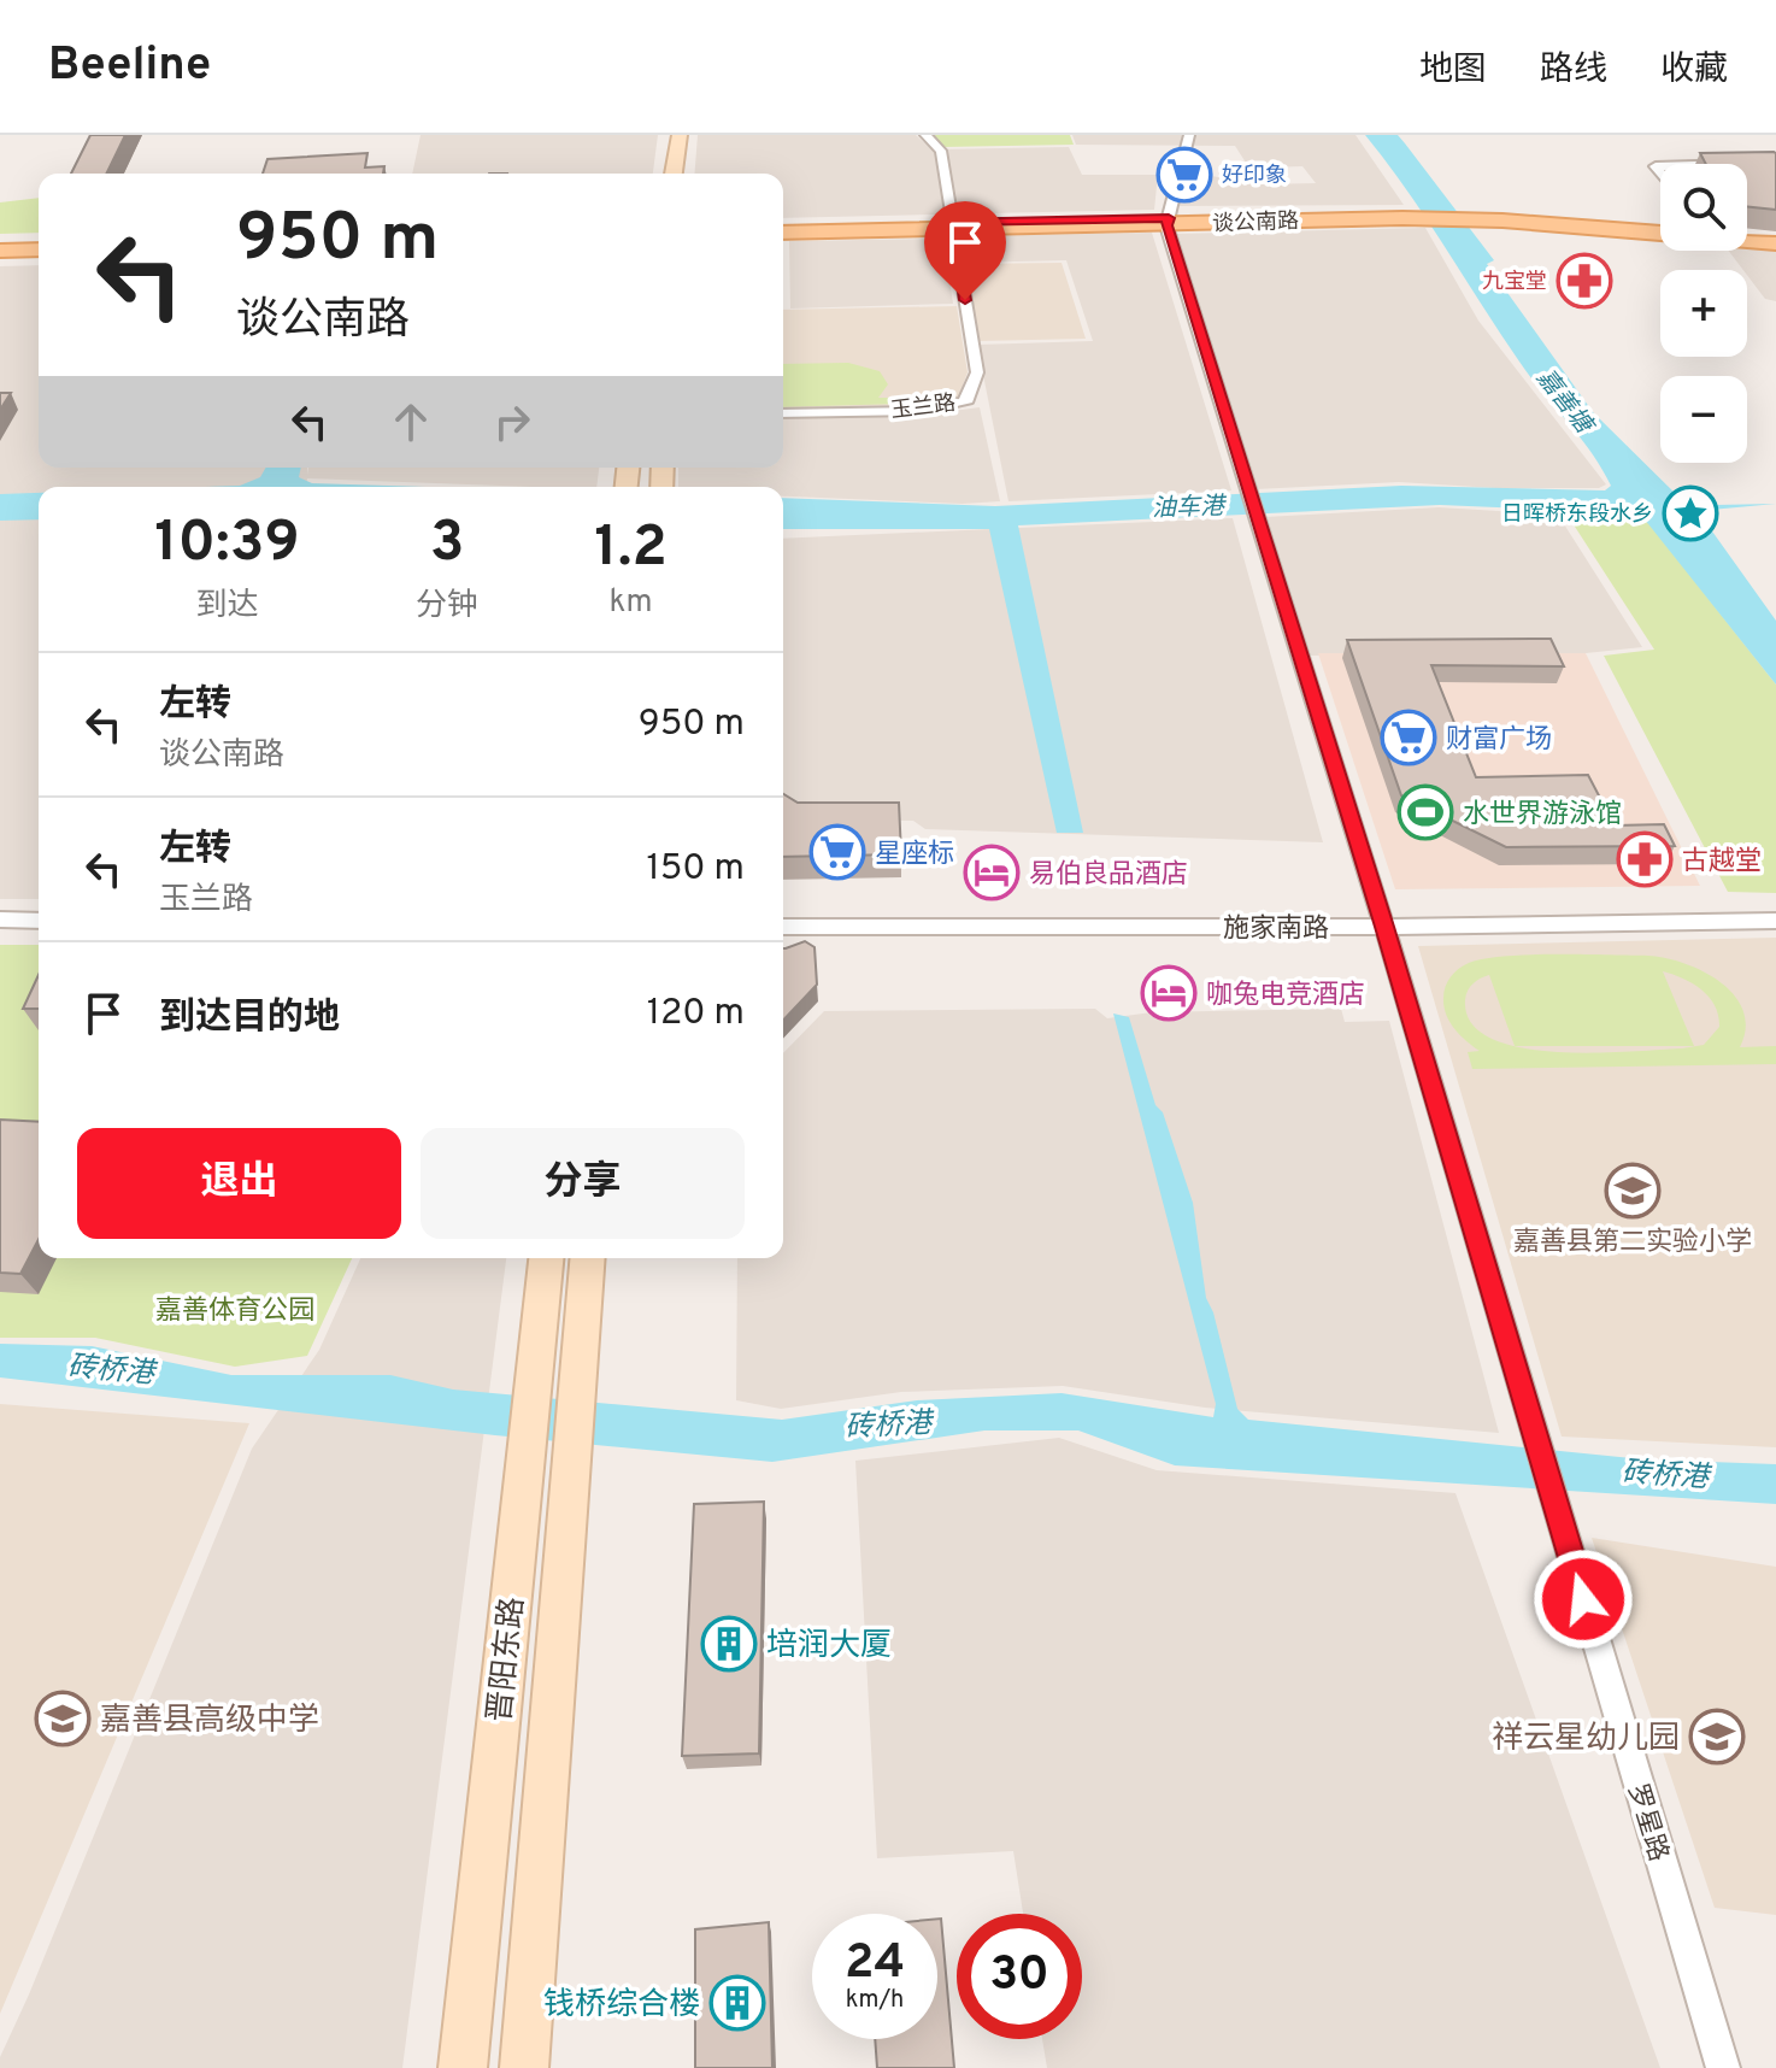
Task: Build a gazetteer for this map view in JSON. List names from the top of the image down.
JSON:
{
  "streets": {
    "main road": ["谈公南路", "晋阳东路"],
    "street": ["玉兰路", "施家南路", "罗星路"]
  },
  "crossings": [
    ["谈公南路", "玉兰路"],
    ["谈公南路", "罗星路"],
    ["施家南路", "罗星路"]
  ],
  "water": ["嘉善塘", "油车港", "砖桥港"],
  "parks": ["嘉善体育公园"],
  "places": {
    "supermarket": ["好印象", "财富广场", "星座标"],
    "pharmacy": ["九宝堂", "古越堂"],
    "place": ["日晖桥东段水乡"],
    "sports": ["水世界游泳馆"],
    "hotel": ["易伯良品酒店", "咖兔电竞酒店"],
    "school or university": ["嘉善县第二实验小学", "嘉善县高级中学", "祥云星幼儿园"],
    "building": ["培润大厦", "钱桥综合楼"]
  },
  "page": {
    "header": "Beeline",
    "nav": ["地图", "路线", "收藏"],
    "map_buttons": ["+", "−"],
    "turn": ["950 m", "谈公南路"],
    "eta": [
      "10:39",
      "到达",
      "3",
      "分钟",
      "1.2",
      "km"
    ],
    "list": [
      {
        "name": "左转",
        "note": "谈公南路",
        "value": "950 m"
      },
      {
        "name": "左转",
        "note": "玉兰路",
        "value": "150 m"
      },
      {
        "name": "到达目的地",
        "value": "120 m"
      }
    ],
    "buttons": ["退出", "分享"],
    "speed": "24 km/h",
    "limit": "30"
  }
}
